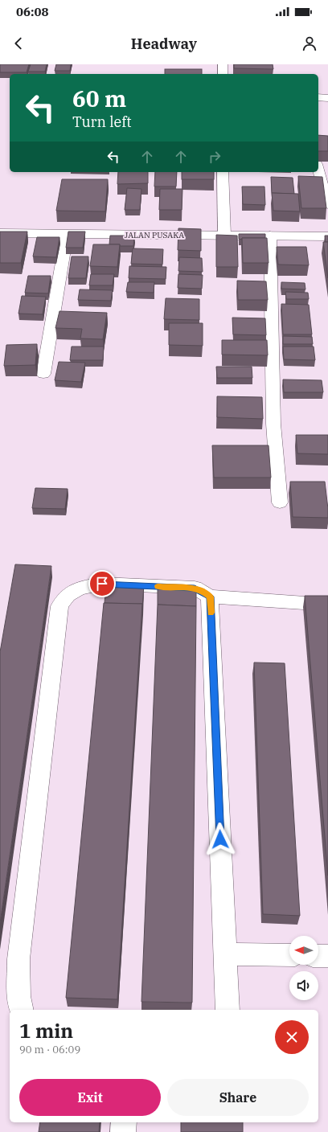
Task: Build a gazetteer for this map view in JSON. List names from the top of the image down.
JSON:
{
  "streets": {
    "street": ["JALAN PUSAKA"]
  },
  "north": "left",
  "page": {
    "status": "06:08",
    "header": "Headway",
    "turn": ["60 m", "Turn left"],
    "heading": ["1 min", "90 m · 06:09"],
    "buttons": ["Exit", "Share"]
  }
}
